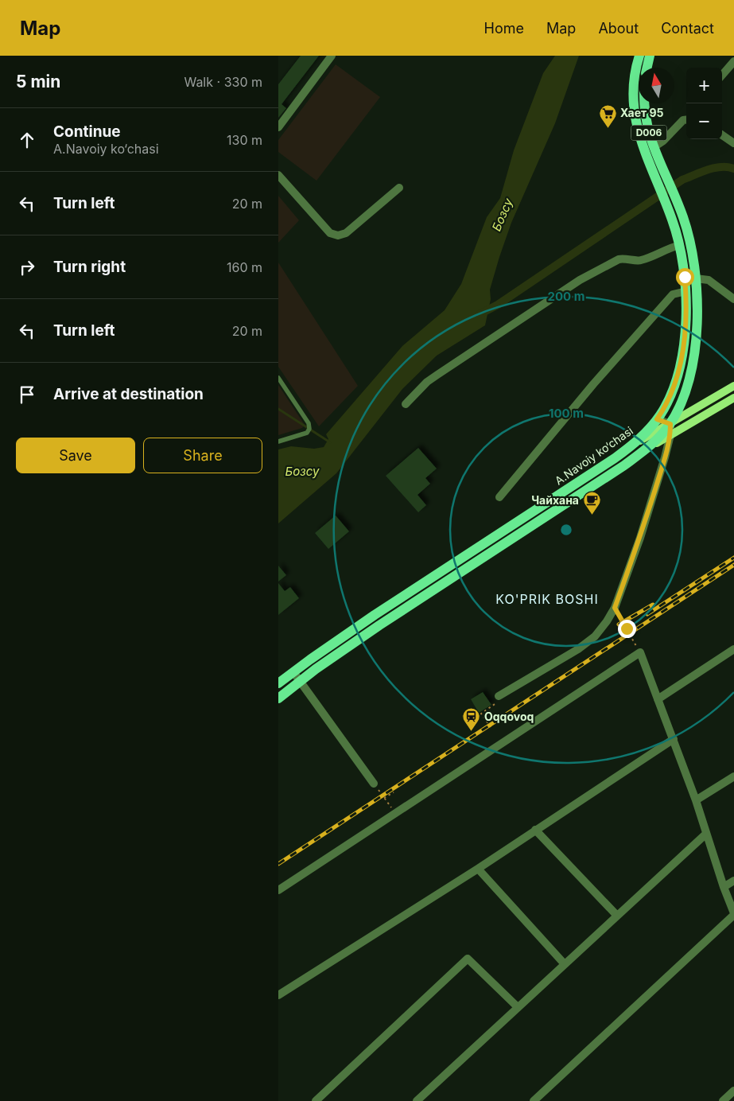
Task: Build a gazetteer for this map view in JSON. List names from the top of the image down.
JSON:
{
  "streets": {
    "main road": ["D006", "A.Navoiy ko‘chasi"]
  },
  "crossings": [
    ["D006", "A.Navoiy ko‘chasi"]
  ],
  "districts": ["KO'PRIK BOSHI"],
  "water": ["Бозсу"],
  "places": {
    "supermarket": ["Хает 95"],
    "cafe": ["Чайхана"],
    "station": ["Oqqovoq"]
  },
  "north": "top",
  "page": {
    "header": "Map",
    "nav": [
      "Home",
      "Map",
      "About",
      "Contact"
    ],
    "heading": ["5 min", "Walk · 330 m"],
    "map_buttons": ["+", "−"],
    "list": [
      ["Continue", "A.Navoiy ko‘chasi", "130 m"],
      ["Turn left", "20 m"],
      ["Turn right", "160 m"],
      ["Turn left", "20 m"],
      "Arrive at destination"
    ],
    "buttons": ["Save", "Share"]
  },
  "rings": ["200 m", "100 m"]
}
